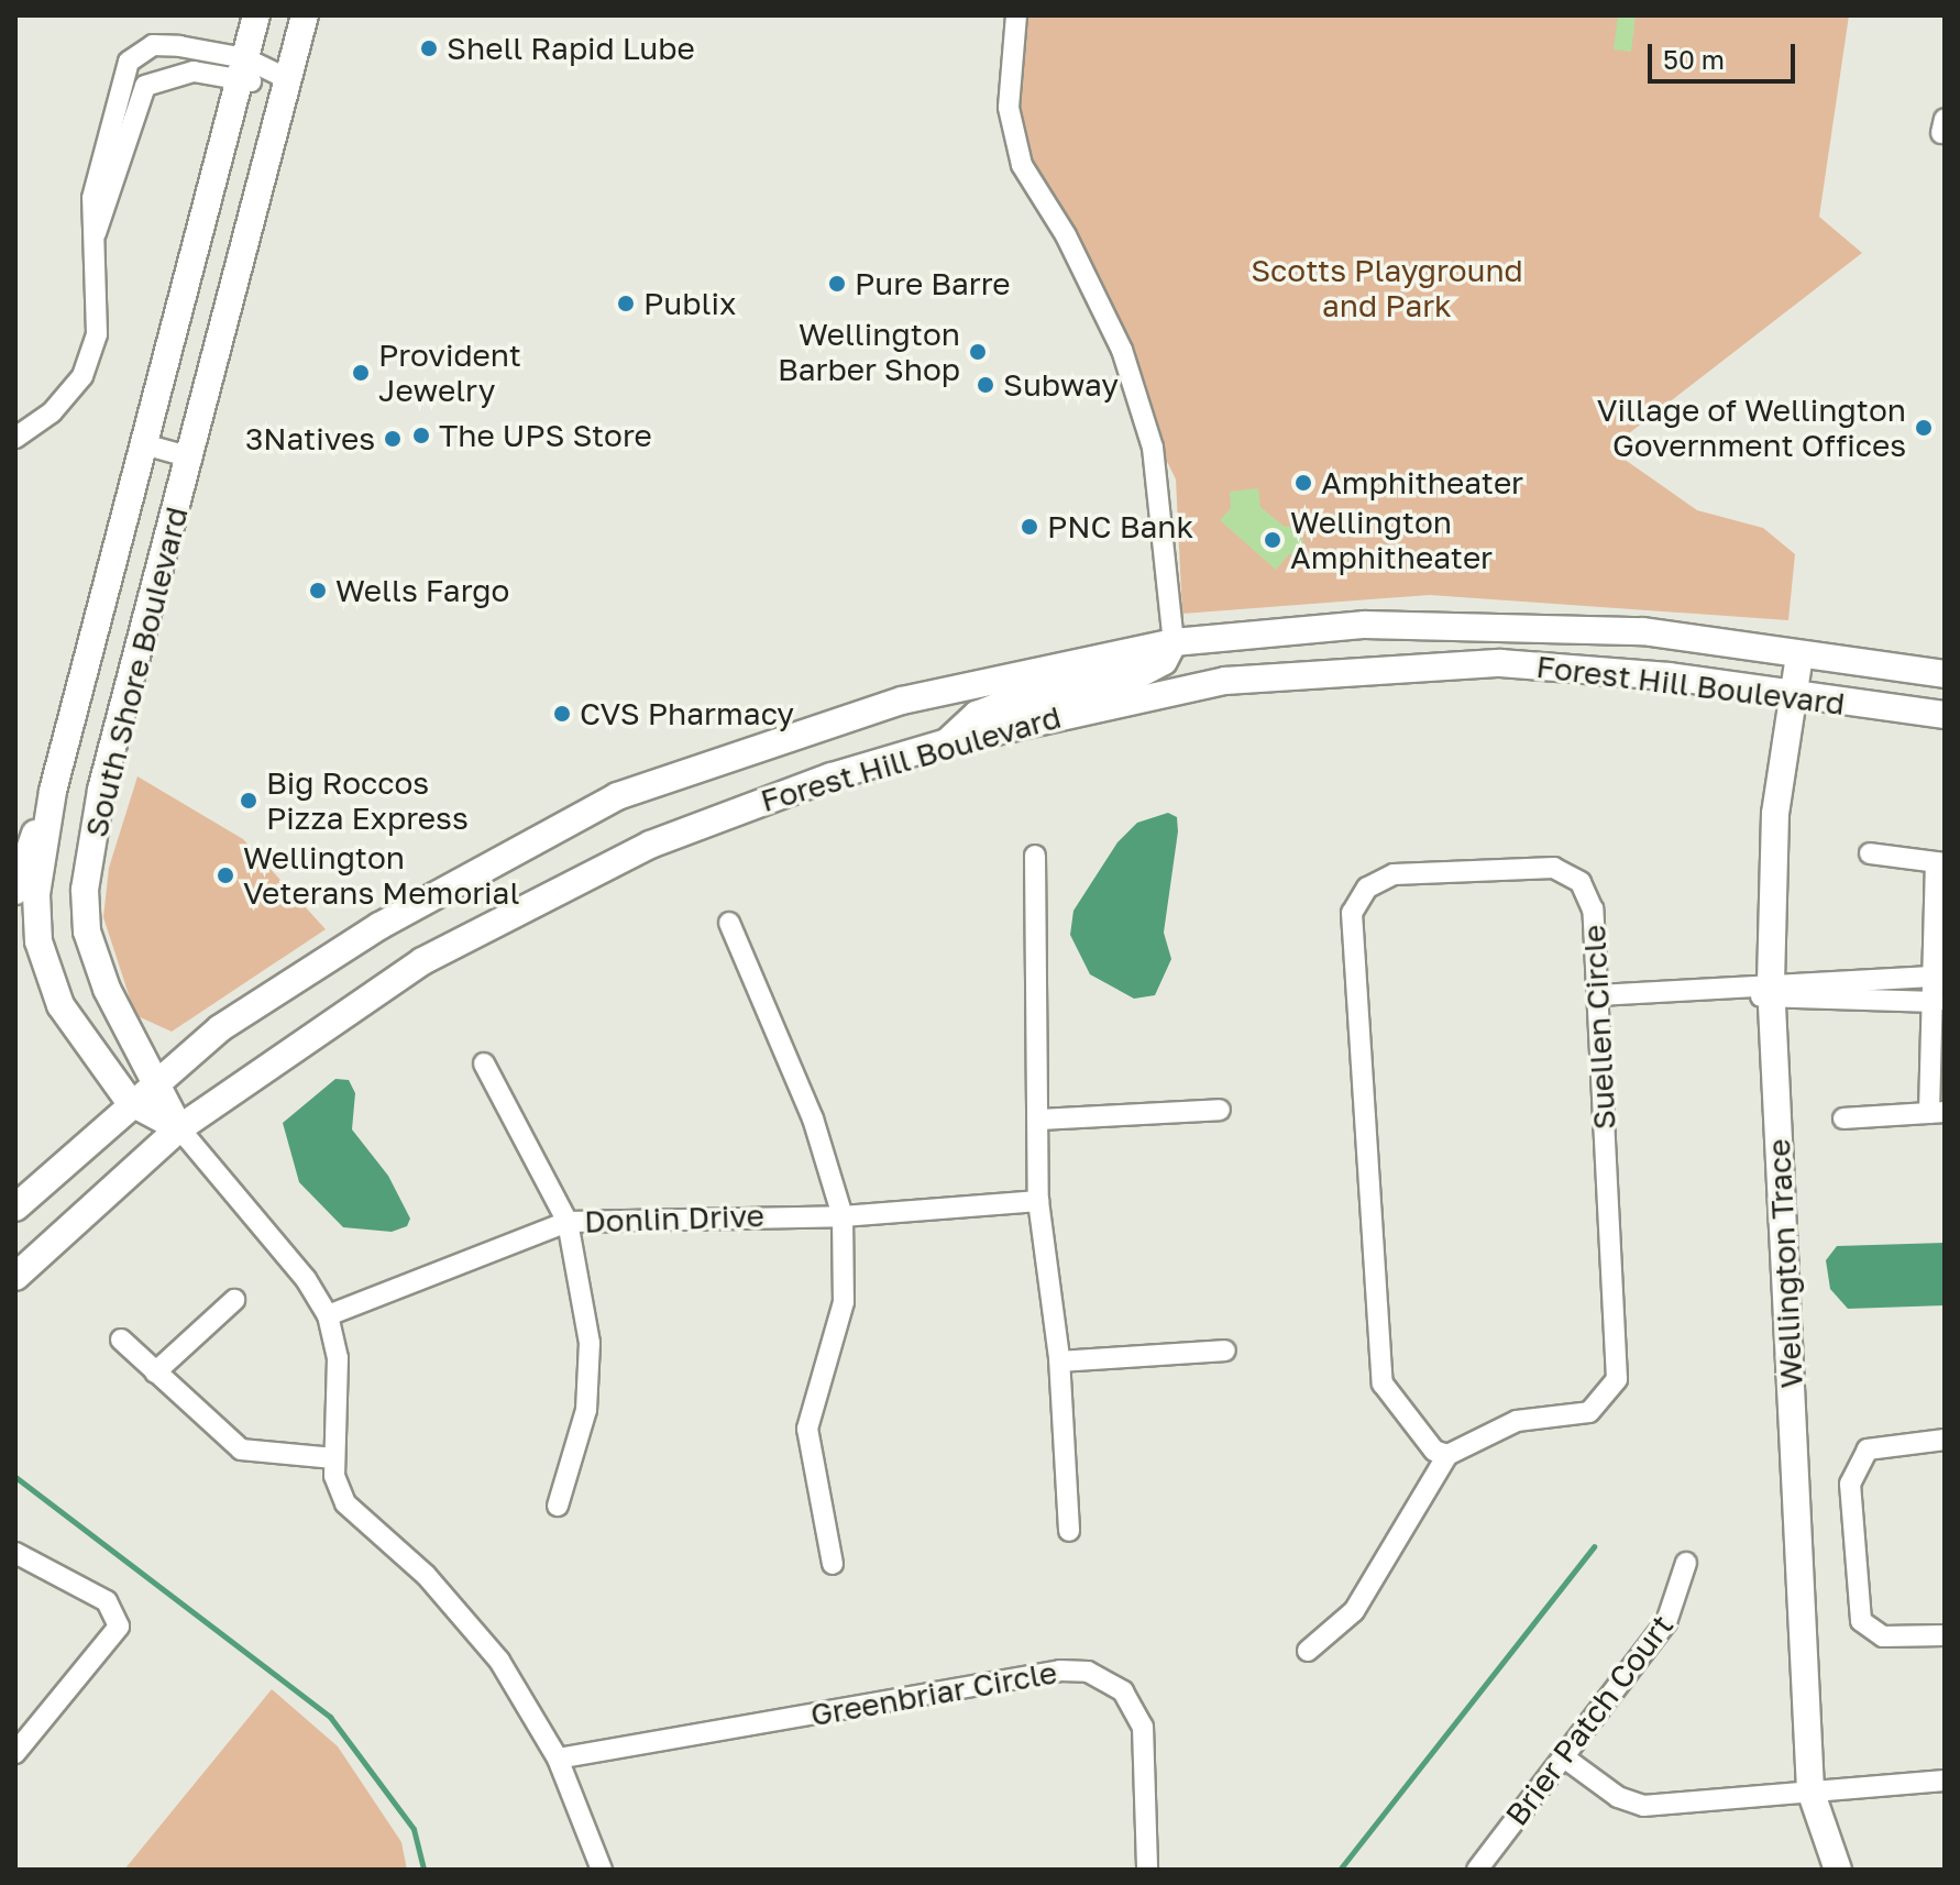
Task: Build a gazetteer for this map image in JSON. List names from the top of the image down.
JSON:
{
  "streets": {
    "main road": ["South Shore Boulevard", "Forest Hill Boulevard", "Wellington Trace"],
    "street": [
      "Suellen Circle",
      "Donlin Drive",
      "Greenbriar Circle",
      "Brier Patch Court"
    ]
  },
  "crossings": [
    ["South Shore Boulevard", "Forest Hill Boulevard"],
    ["Forest Hill Boulevard", "Wellington Trace"]
  ],
  "parks": ["Scotts Playground and Park"],
  "places": [
    "Shell Rapid Lube",
    "Pure Barre",
    "Publix",
    "Wellington Barber Shop",
    "Provident Jewelry",
    "Subway",
    "Village of Wellington Government Offices",
    "The UPS Store",
    "3Natives",
    "Amphitheater",
    "PNC Bank",
    "Wellington Amphitheater",
    "Wells Fargo",
    "CVS Pharmacy",
    "Big Roccos Pizza Express",
    "Wellington Veterans Memorial"
  ],
  "scale_bar": "50 m"
}
